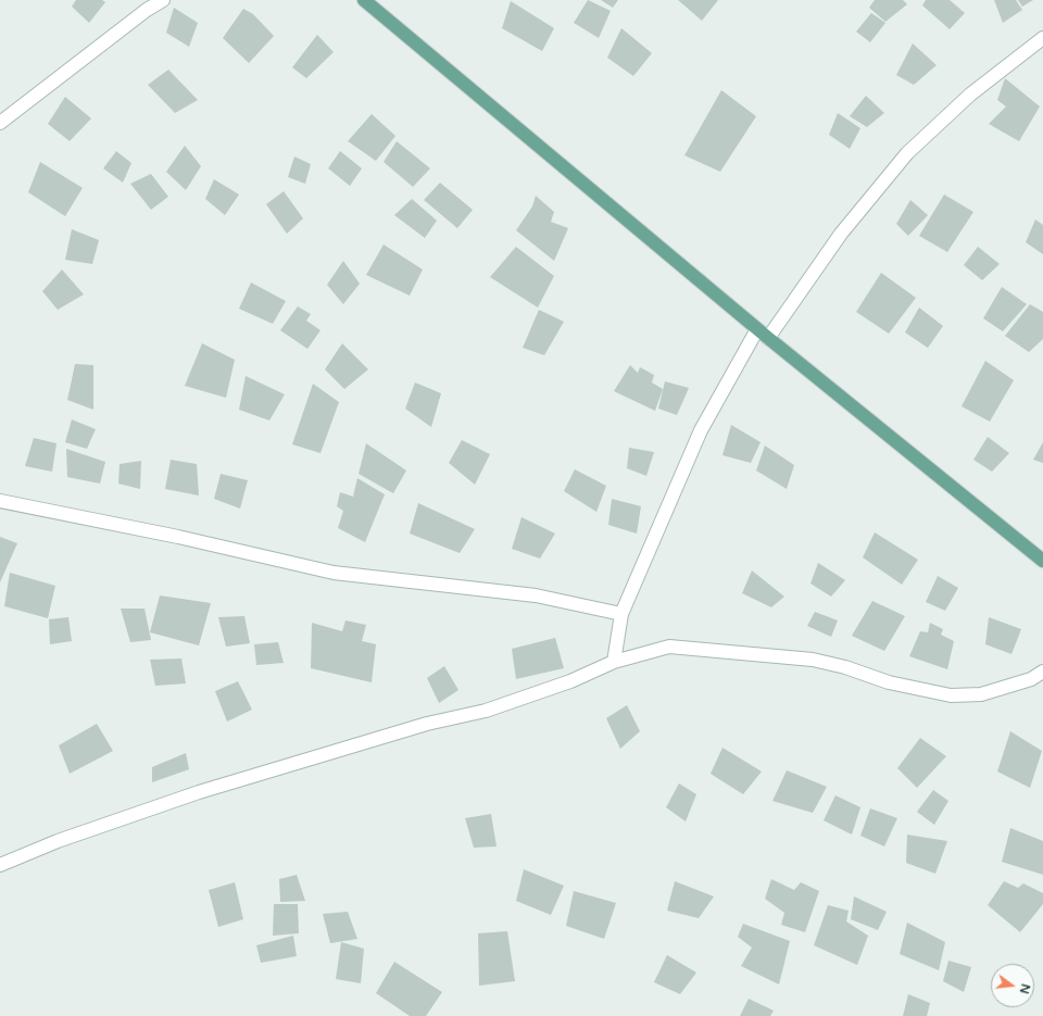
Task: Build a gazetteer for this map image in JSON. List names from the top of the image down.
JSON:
{
  "north": "right"
}
